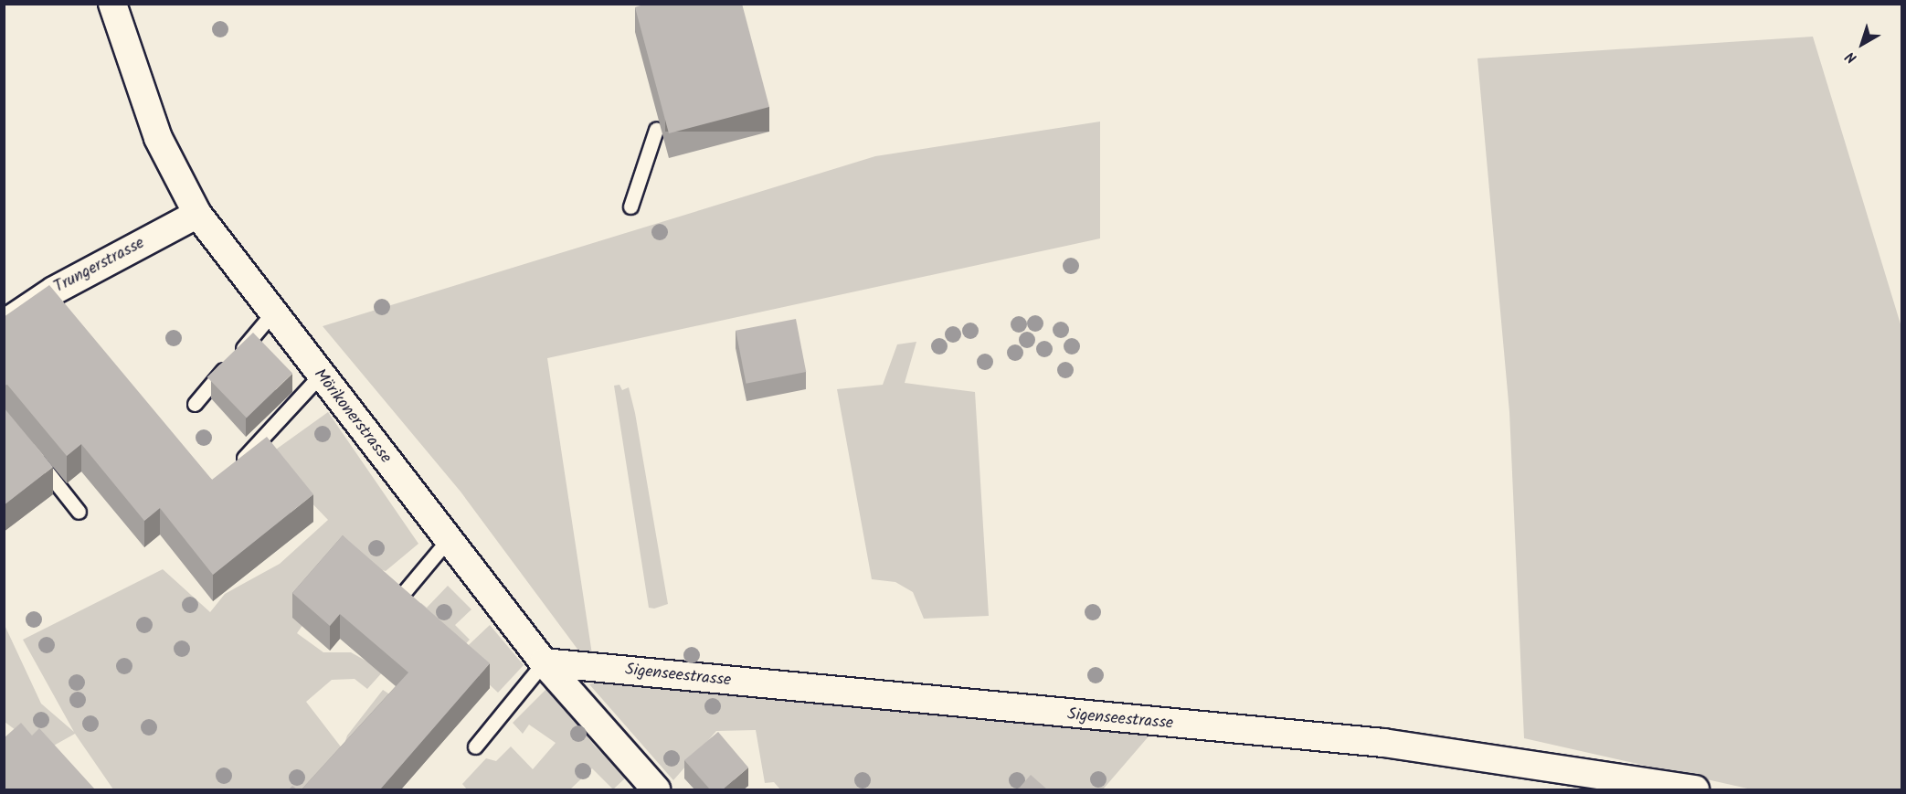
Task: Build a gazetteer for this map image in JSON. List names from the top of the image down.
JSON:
{
  "streets": {
    "street": ["Trungerstrasse", "Mörikonerstrasse", "Sigenseestrasse"]
  },
  "crossings": [
    ["Trungerstrasse", "Mörikonerstrasse"],
    ["Mörikonerstrasse", "Sigenseestrasse"]
  ],
  "north": "bottom left"
}
